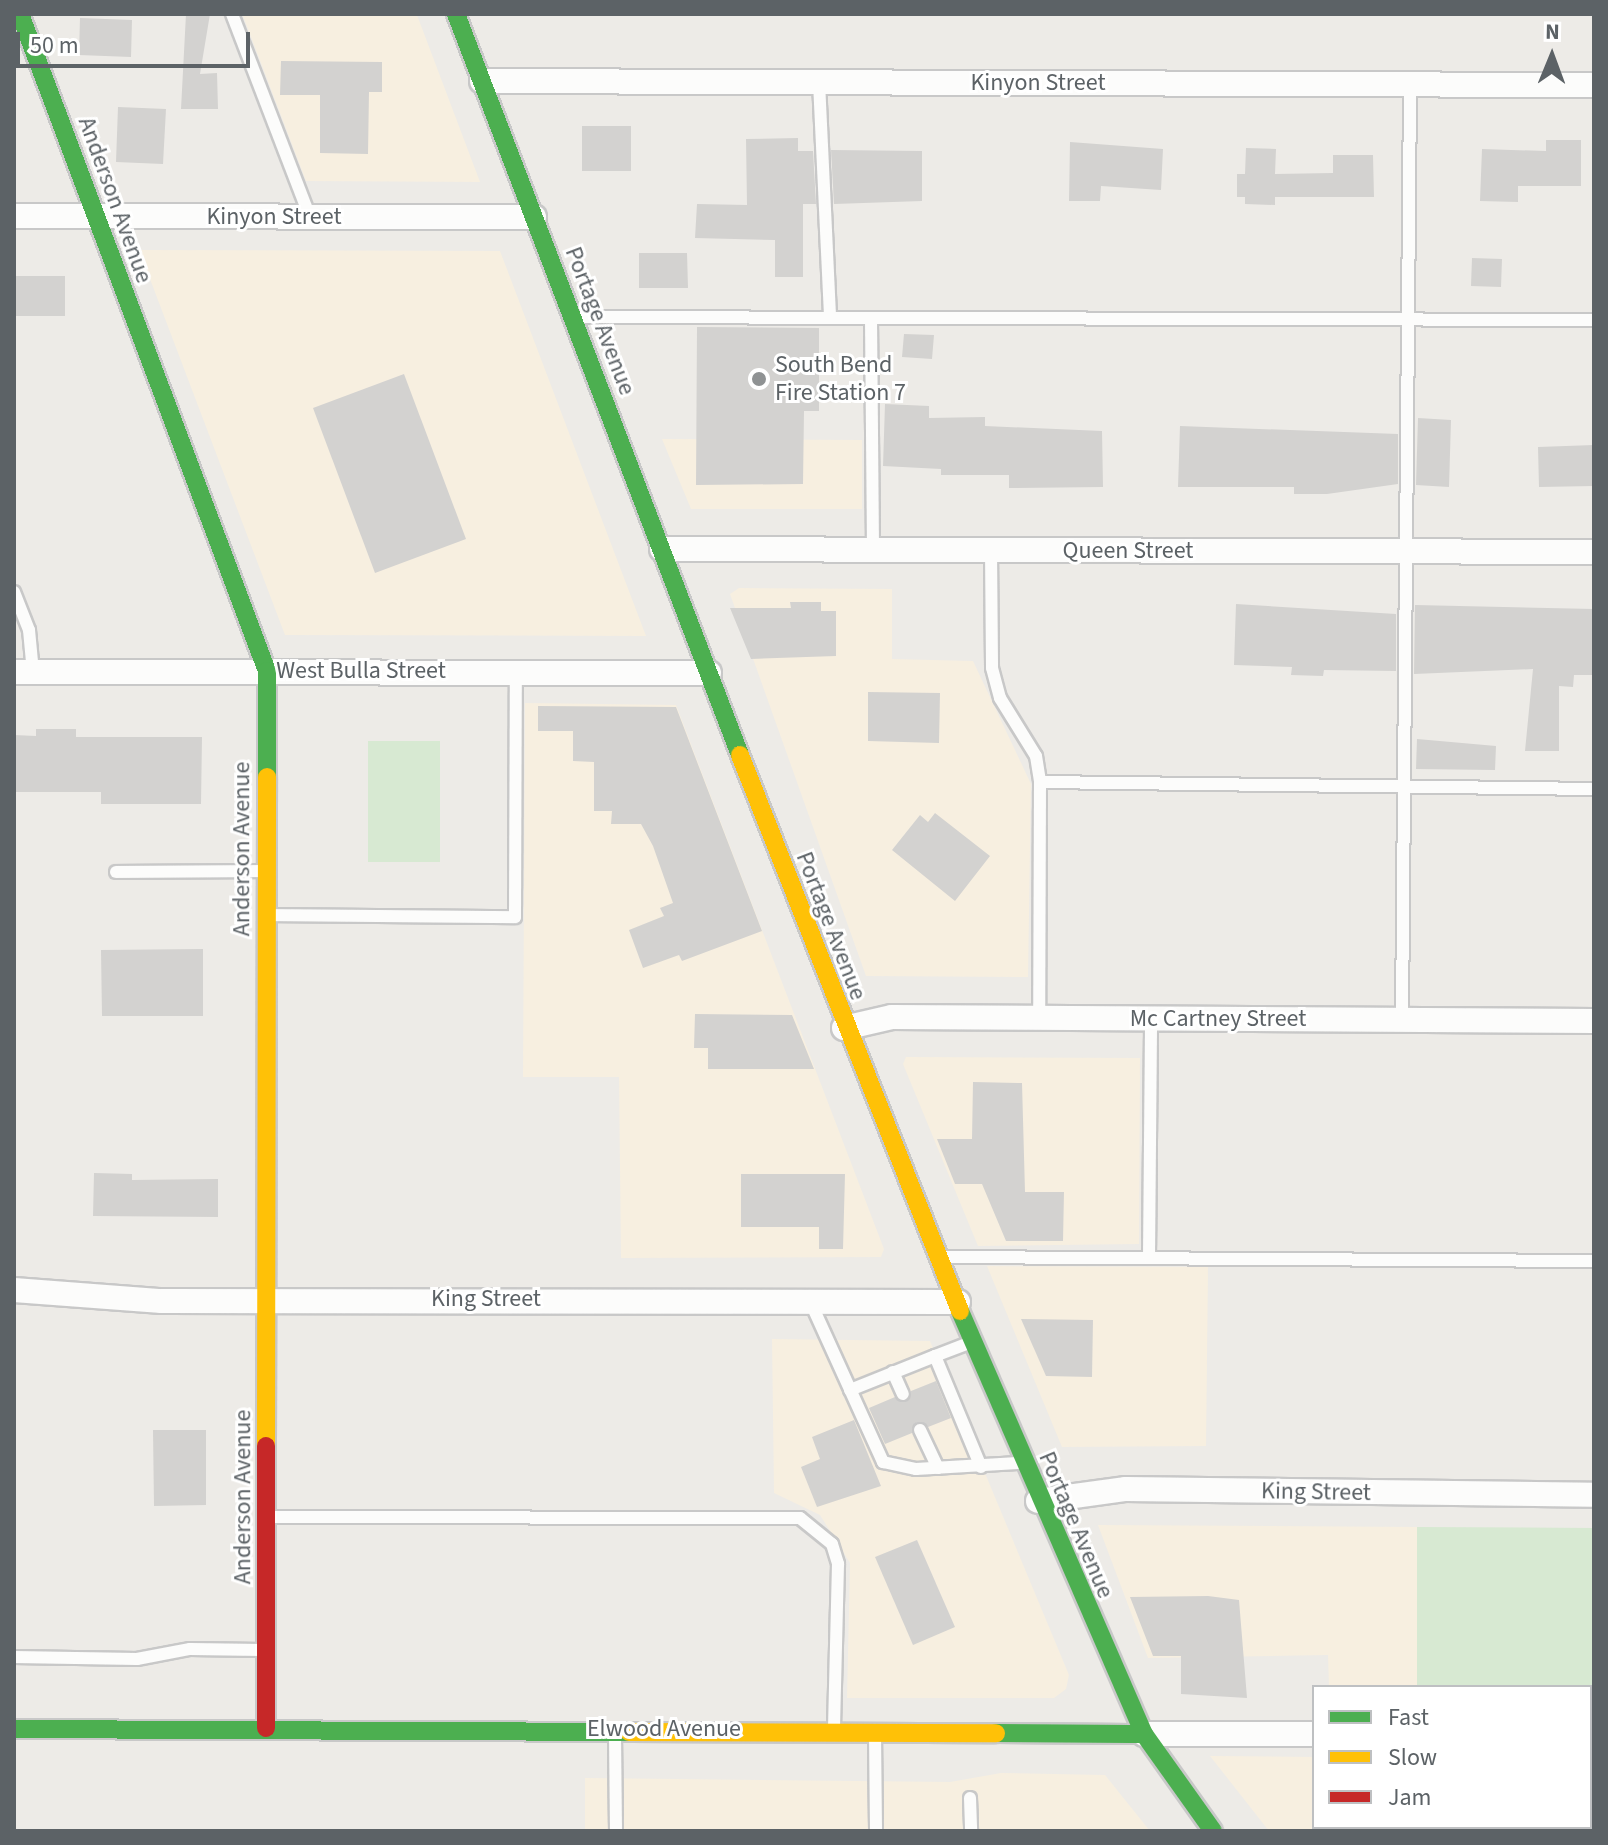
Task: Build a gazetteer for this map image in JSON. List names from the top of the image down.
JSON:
{
  "streets": {
    "street": [
      "Kinyon Street",
      "Anderson Avenue",
      "Portage Avenue",
      "Queen Street",
      "West Bulla Street",
      "Mc Cartney Street",
      "King Street",
      "Elwood Avenue"
    ]
  },
  "crossings": [
    ["Kinyon Street", "Anderson Avenue"],
    ["Kinyon Street", "Portage Avenue"],
    ["Anderson Avenue", "West Bulla Street"],
    ["Anderson Avenue", "King Street"],
    ["Anderson Avenue", "Elwood Avenue"],
    ["Portage Avenue", "Queen Street"],
    ["Portage Avenue", "West Bulla Street"],
    ["Portage Avenue", "Mc Cartney Street"],
    ["Portage Avenue", "King Street"],
    ["Portage Avenue", "Elwood Avenue"]
  ],
  "places": ["South Bend Fire Station 7"],
  "legend": ["Fast", "Slow", "Jam"],
  "scale_bar": "50 m",
  "north": "top"
}
